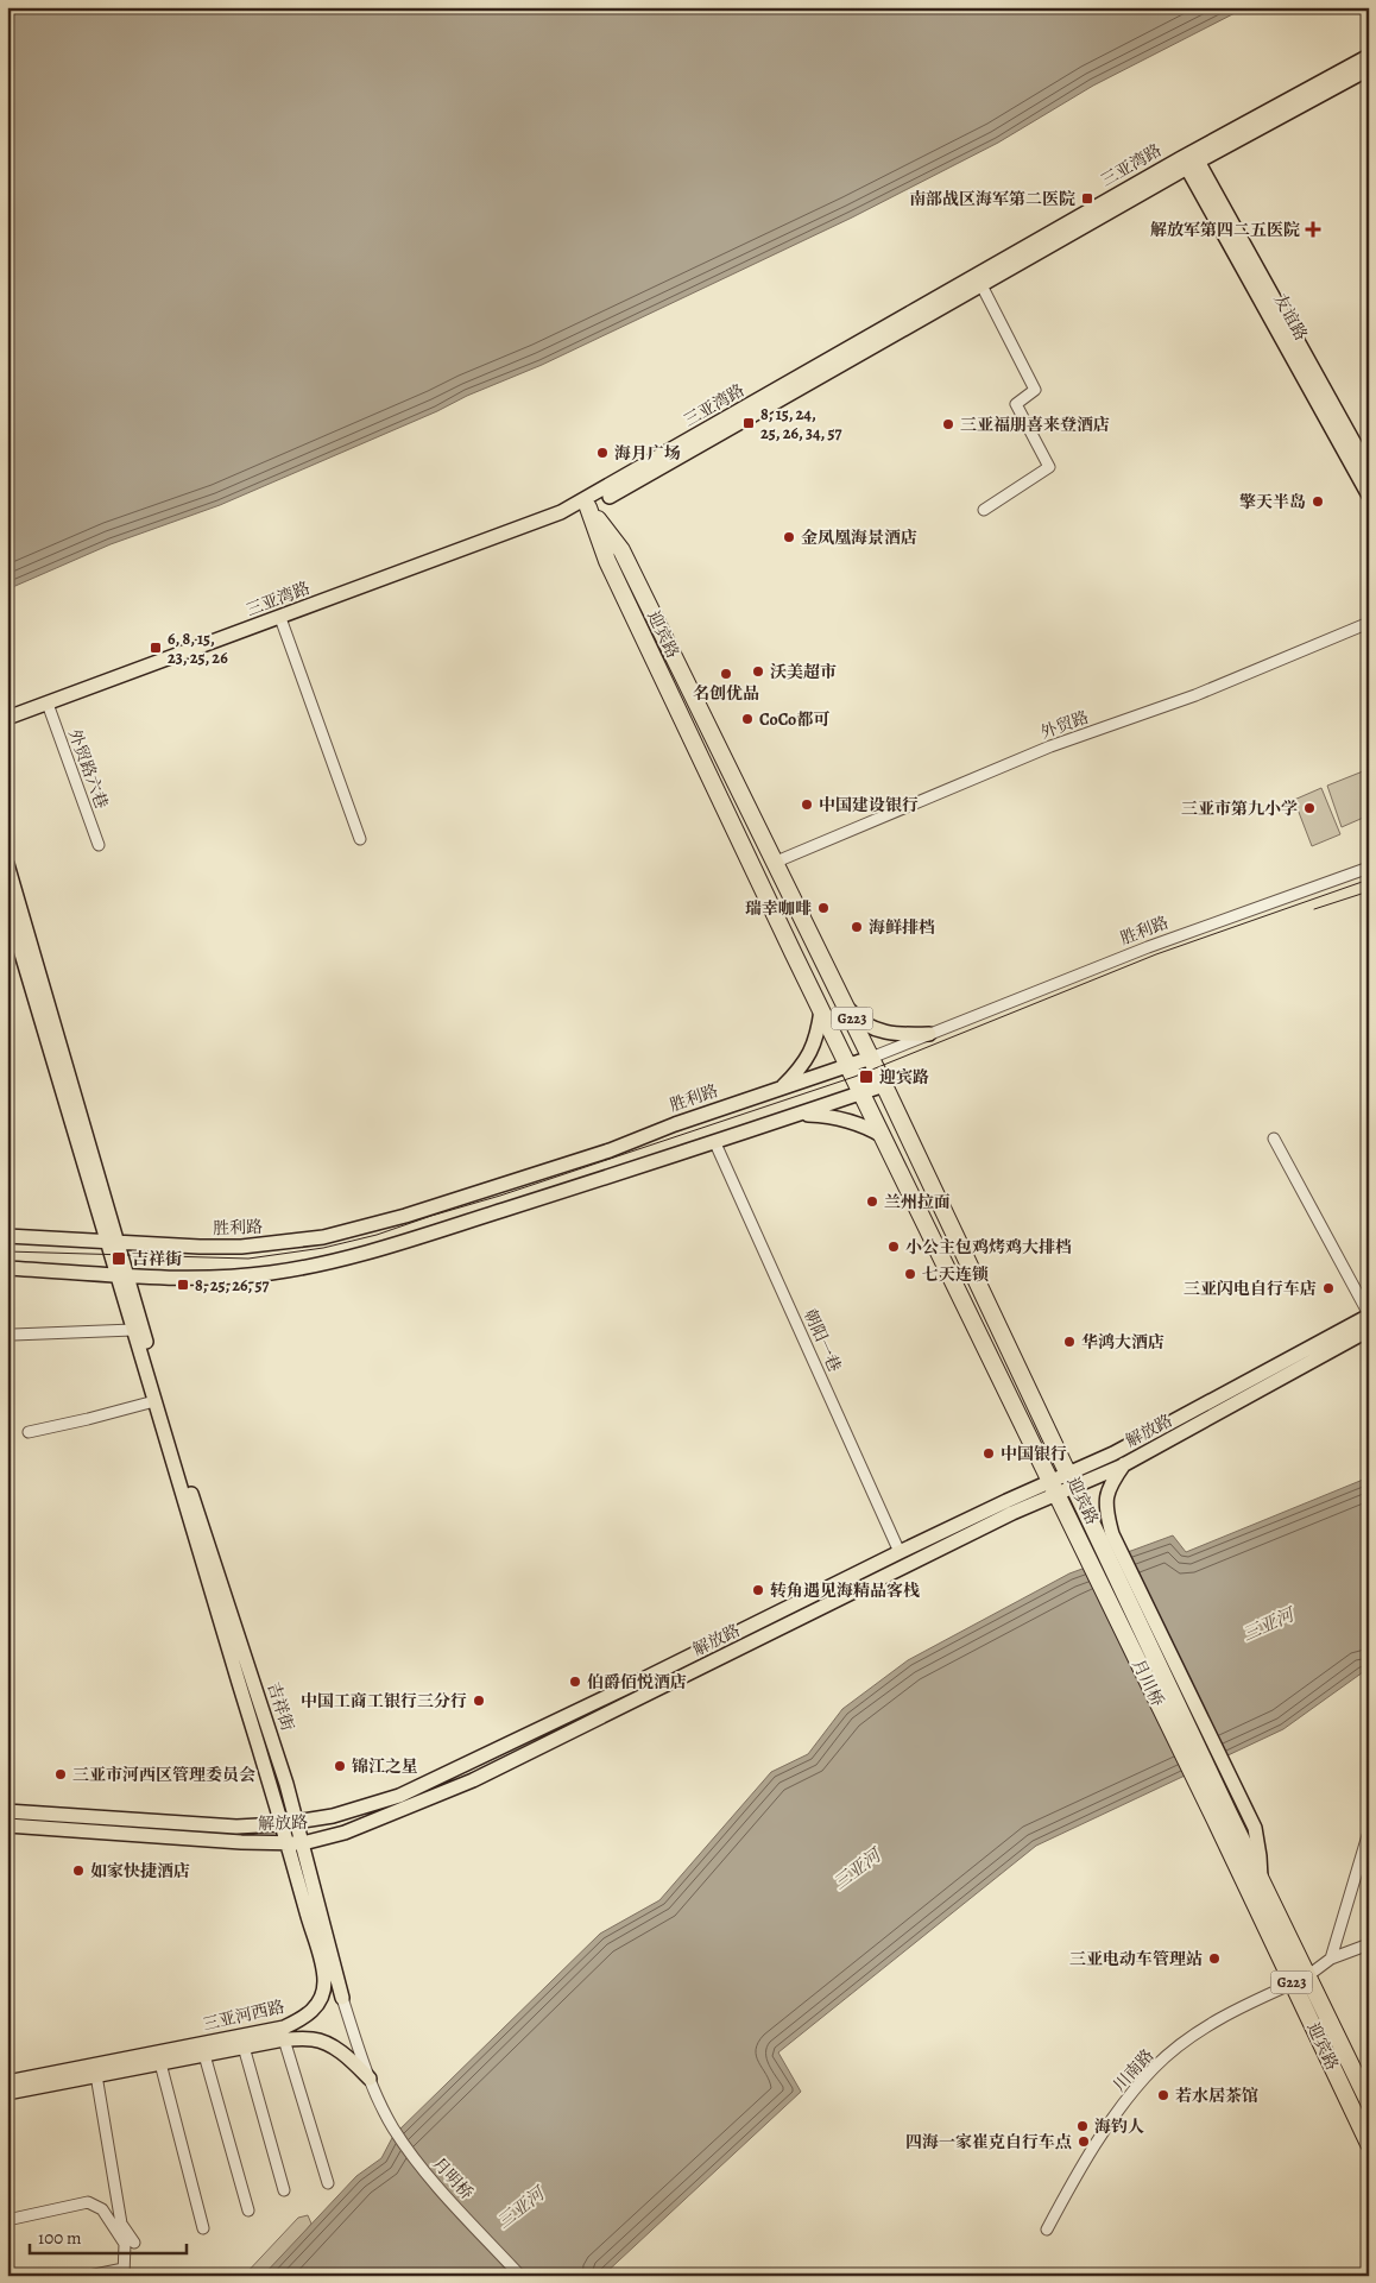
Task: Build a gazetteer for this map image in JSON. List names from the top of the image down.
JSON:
{
  "streets": {
    "highway": ["迎宾路", "G223", "月川桥"],
    "main road": [
      "三亚湾路",
      "友谊路",
      "胜利路",
      "解放路",
      "吉祥街",
      "三亚河西路"
    ],
    "street": [
      "外贸路",
      "外贸路六巷",
      "朝阳一巷",
      "川南路",
      "月明桥"
    ]
  },
  "crossings": [
    ["三亚湾路", "友谊路"],
    ["三亚湾路", "迎宾路"],
    ["三亚湾路", "外贸路六巷"],
    ["迎宾路", "外贸路"],
    ["迎宾路", "胜利路"],
    ["迎宾路", "解放路"],
    ["迎宾路", "月川桥"],
    ["迎宾路", "川南路"],
    ["胜利路", "吉祥街"],
    ["朝阳一巷", "解放路"],
    ["解放路", "吉祥街"],
    ["解放路", "三亚河西路"],
    ["吉祥街", "三亚河西路"],
    ["三亚河西路", "月明桥"]
  ],
  "water": ["三亚河"],
  "places": {
    "transit": [
      "南部战区海军第二医院",
      "8, 15, 24, 25, 26, 34, 57",
      "6, 8, 15, 23, 25, 26",
      "迎宾路",
      "吉祥街",
      "8, 25, 26, 57"
    ],
    "health": ["解放军第四二五医院"],
    "other": [
      "三亚福朋喜来登酒店",
      "海月广场",
      "擎天半岛",
      "金凤凰海景酒店",
      "沃美超市",
      "名创优品",
      "CoCo都可",
      "中国建设银行",
      "三亚市第九小学",
      "瑞幸咖啡",
      "海鲜排档",
      "兰州拉面",
      "小公主包鸡烤鸡大排档",
      "七天连锁",
      "三亚闪电自行车店",
      "华鸿大酒店",
      "中国银行",
      "转角遇见海精品客栈",
      "伯爵佰悦酒店",
      "中国工商工银行三分行",
      "锦江之星",
      "三亚市河西区管理委员会",
      "如家快捷酒店",
      "三亚电动车管理站",
      "若水居茶馆",
      "海钓人",
      "四海一家崔克自行车点"
    ]
  },
  "scale_bar": "100 m"
}
